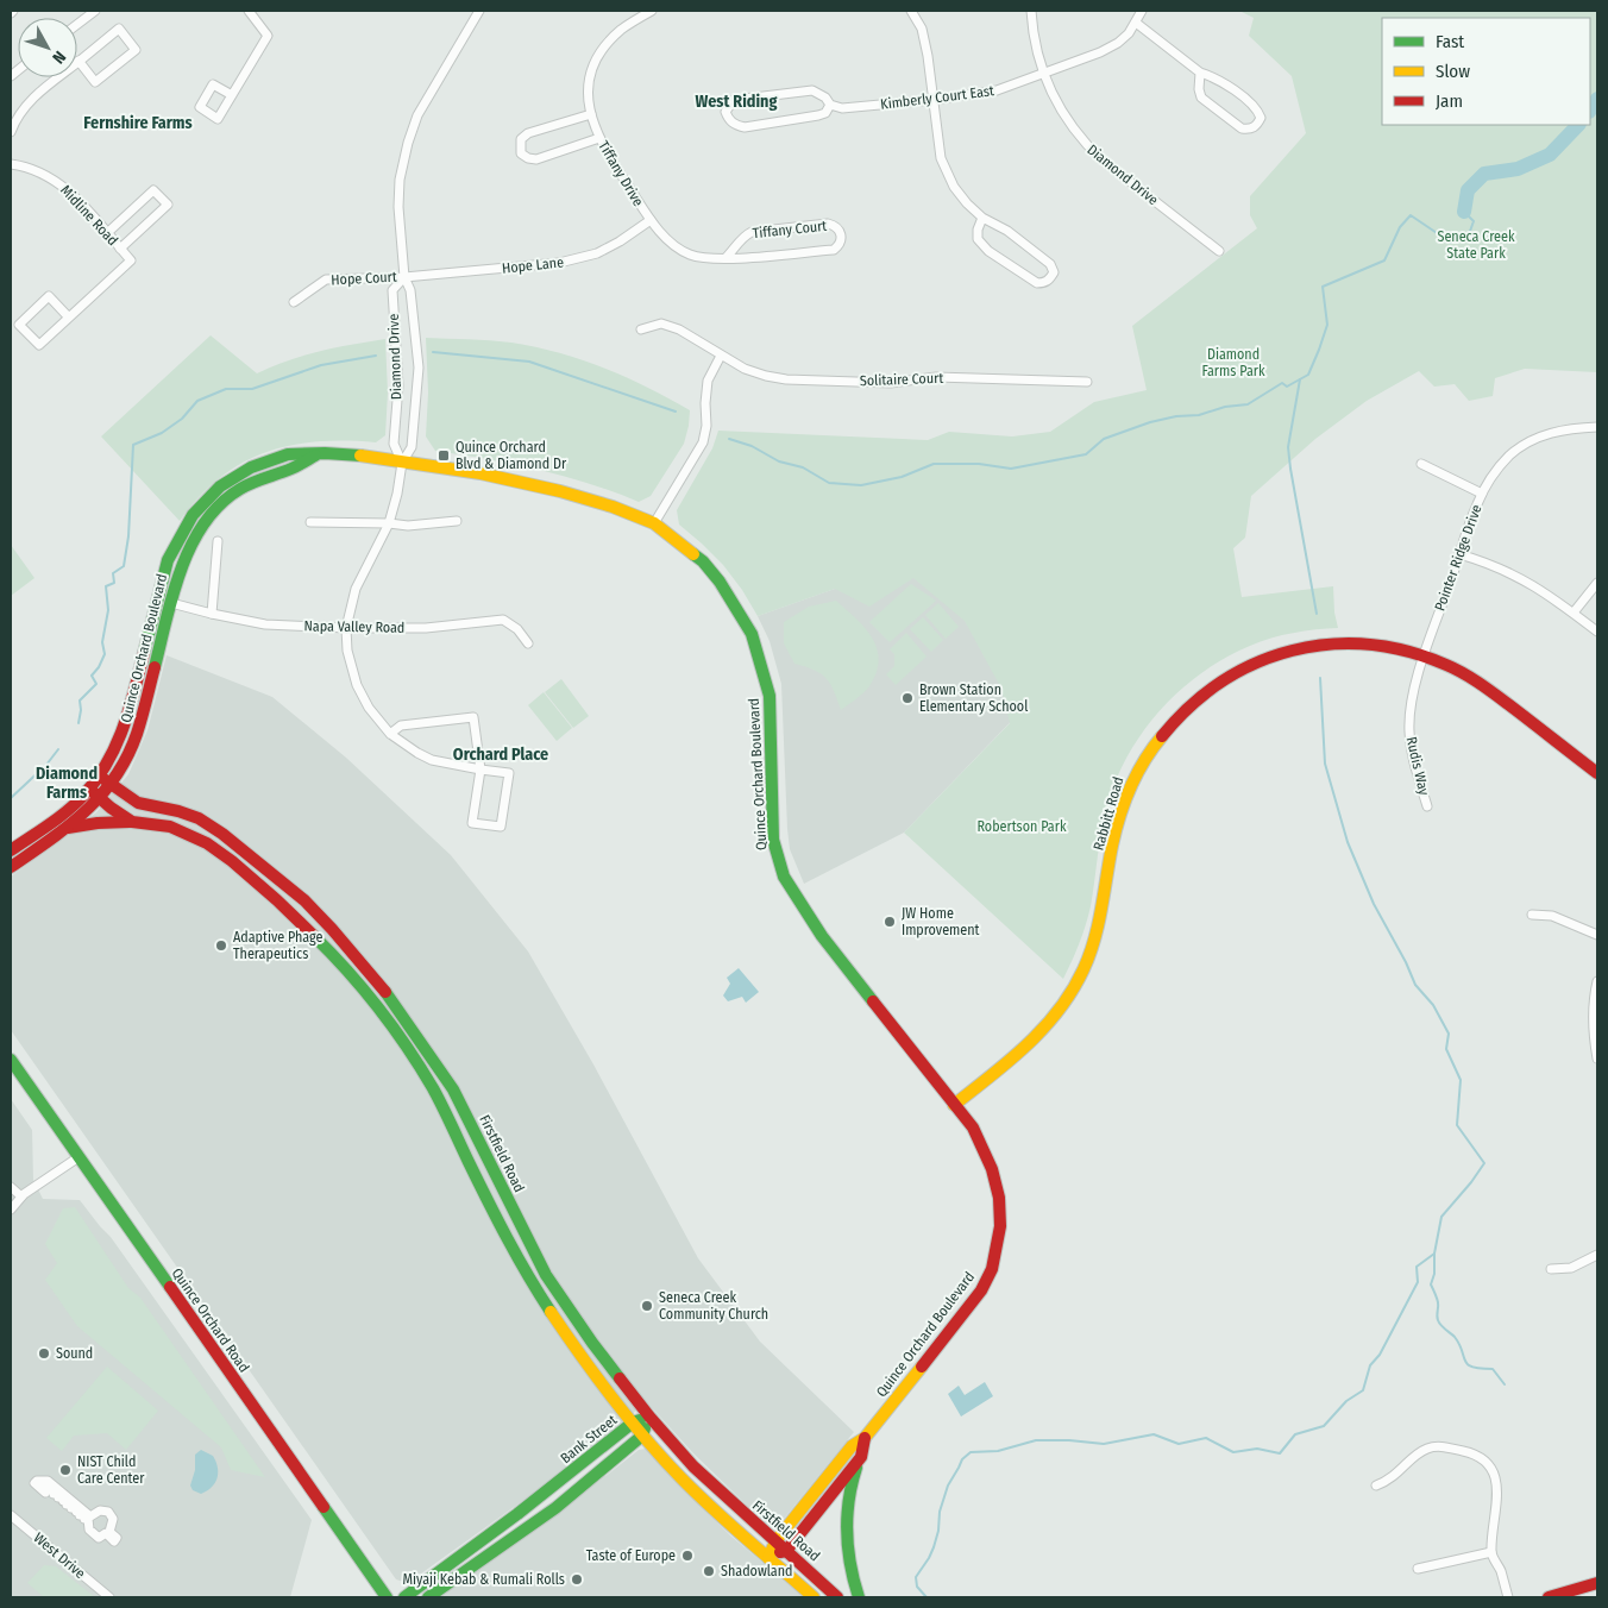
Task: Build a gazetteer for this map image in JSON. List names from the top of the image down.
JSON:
{
  "streets": {
    "street": [
      "Kimberly Court East",
      "Tiffany Drive",
      "Diamond Drive",
      "Midline Road",
      "Tiffany Court",
      "Hope Lane",
      "Hope Court",
      "Solitaire Court",
      "Pointer Ridge Drive",
      "Napa Valley Road",
      "Quince Orchard Boulevard",
      "Rudis Way",
      "Rabbitt Road",
      "Firstfield Road",
      "Quince Orchard Road",
      "Bank Street",
      "West Drive"
    ]
  },
  "crossings": [
    ["Kimberly Court East", "Diamond Drive"],
    ["Tiffany Drive", "Tiffany Court"],
    ["Tiffany Drive", "Hope Lane"],
    ["Diamond Drive", "Hope Lane"],
    ["Diamond Drive", "Hope Court"],
    ["Diamond Drive", "Quince Orchard Boulevard"],
    ["Tiffany Court", "Hope Lane"],
    ["Hope Lane", "Hope Court"],
    ["Pointer Ridge Drive", "Rudis Way"],
    ["Pointer Ridge Drive", "Rabbitt Road"],
    ["Napa Valley Road", "Quince Orchard Boulevard"],
    ["Quince Orchard Boulevard", "Rabbitt Road"],
    ["Quince Orchard Boulevard", "Firstfield Road"],
    ["Rudis Way", "Rabbitt Road"],
    ["Firstfield Road", "Bank Street"]
  ],
  "districts": [
    "West Riding",
    "Fernshire Farms",
    "Orchard Place",
    "Diamond Farms"
  ],
  "parks": ["Seneca Creek State Park", "Diamond Farms Park", "Robertson Park"],
  "places": {
    "transit": ["Quince Orchard Blvd & Diamond Dr"],
    "other": [
      "Brown Station Elementary School",
      "JW Home Improvement",
      "Adaptive Phage Therapeutics",
      "Seneca Creek Community Church",
      "Sound",
      "NIST Child Care Center",
      "Taste of Europe",
      "Shadowland",
      "Miyaji Kebab & Rumali Rolls"
    ]
  },
  "legend": ["Fast", "Slow", "Jam"],
  "north": "bottom right"
}
